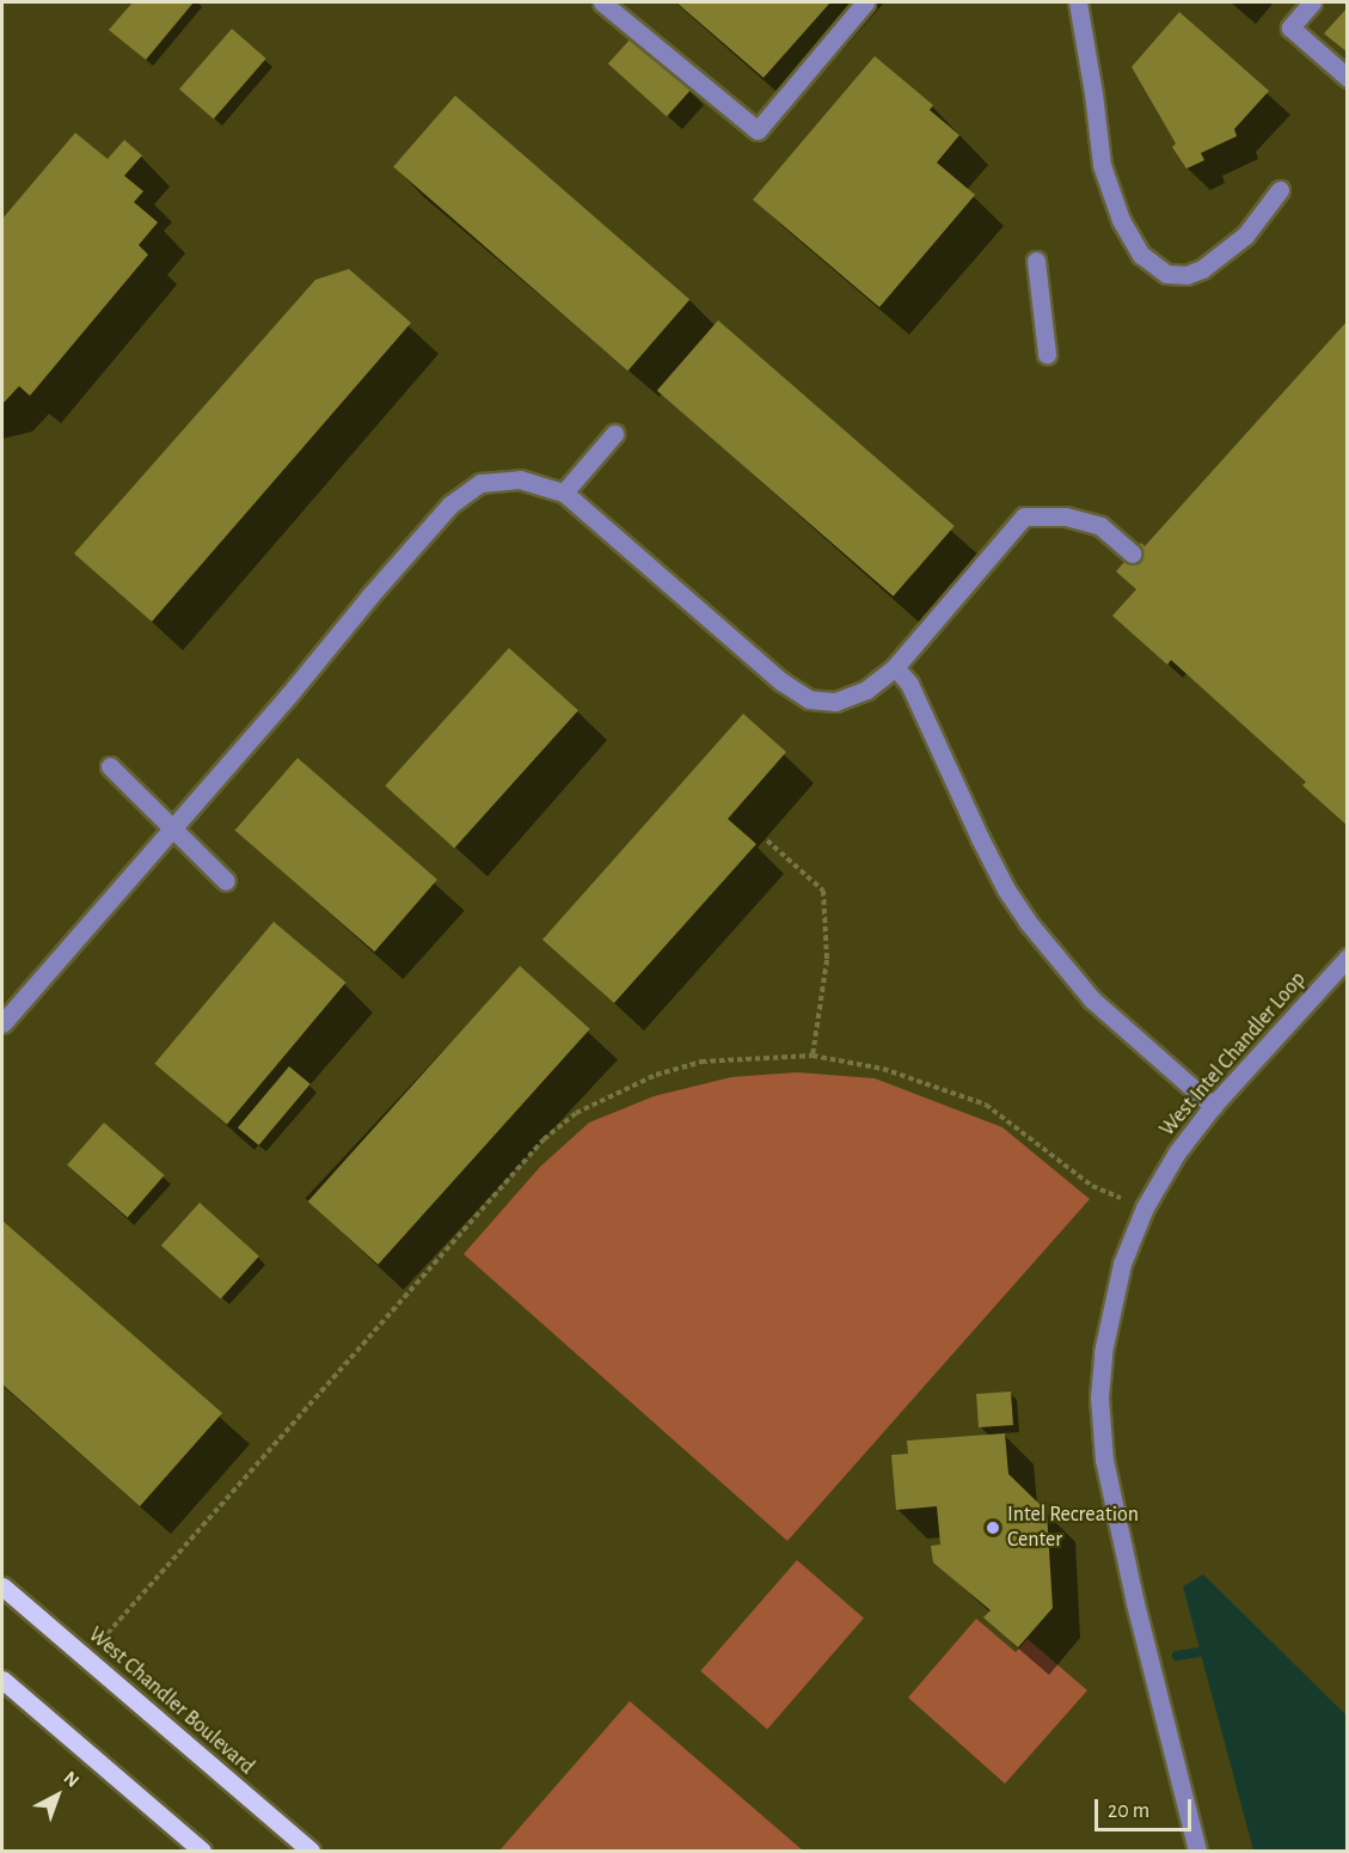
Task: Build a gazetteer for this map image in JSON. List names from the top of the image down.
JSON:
{
  "streets": {
    "main road": ["West Chandler Boulevard"],
    "street": ["West Intel Chandler Loop"]
  },
  "places": ["Intel Recreation Center"],
  "scale_bar": "20 m",
  "north": "top right"
}
